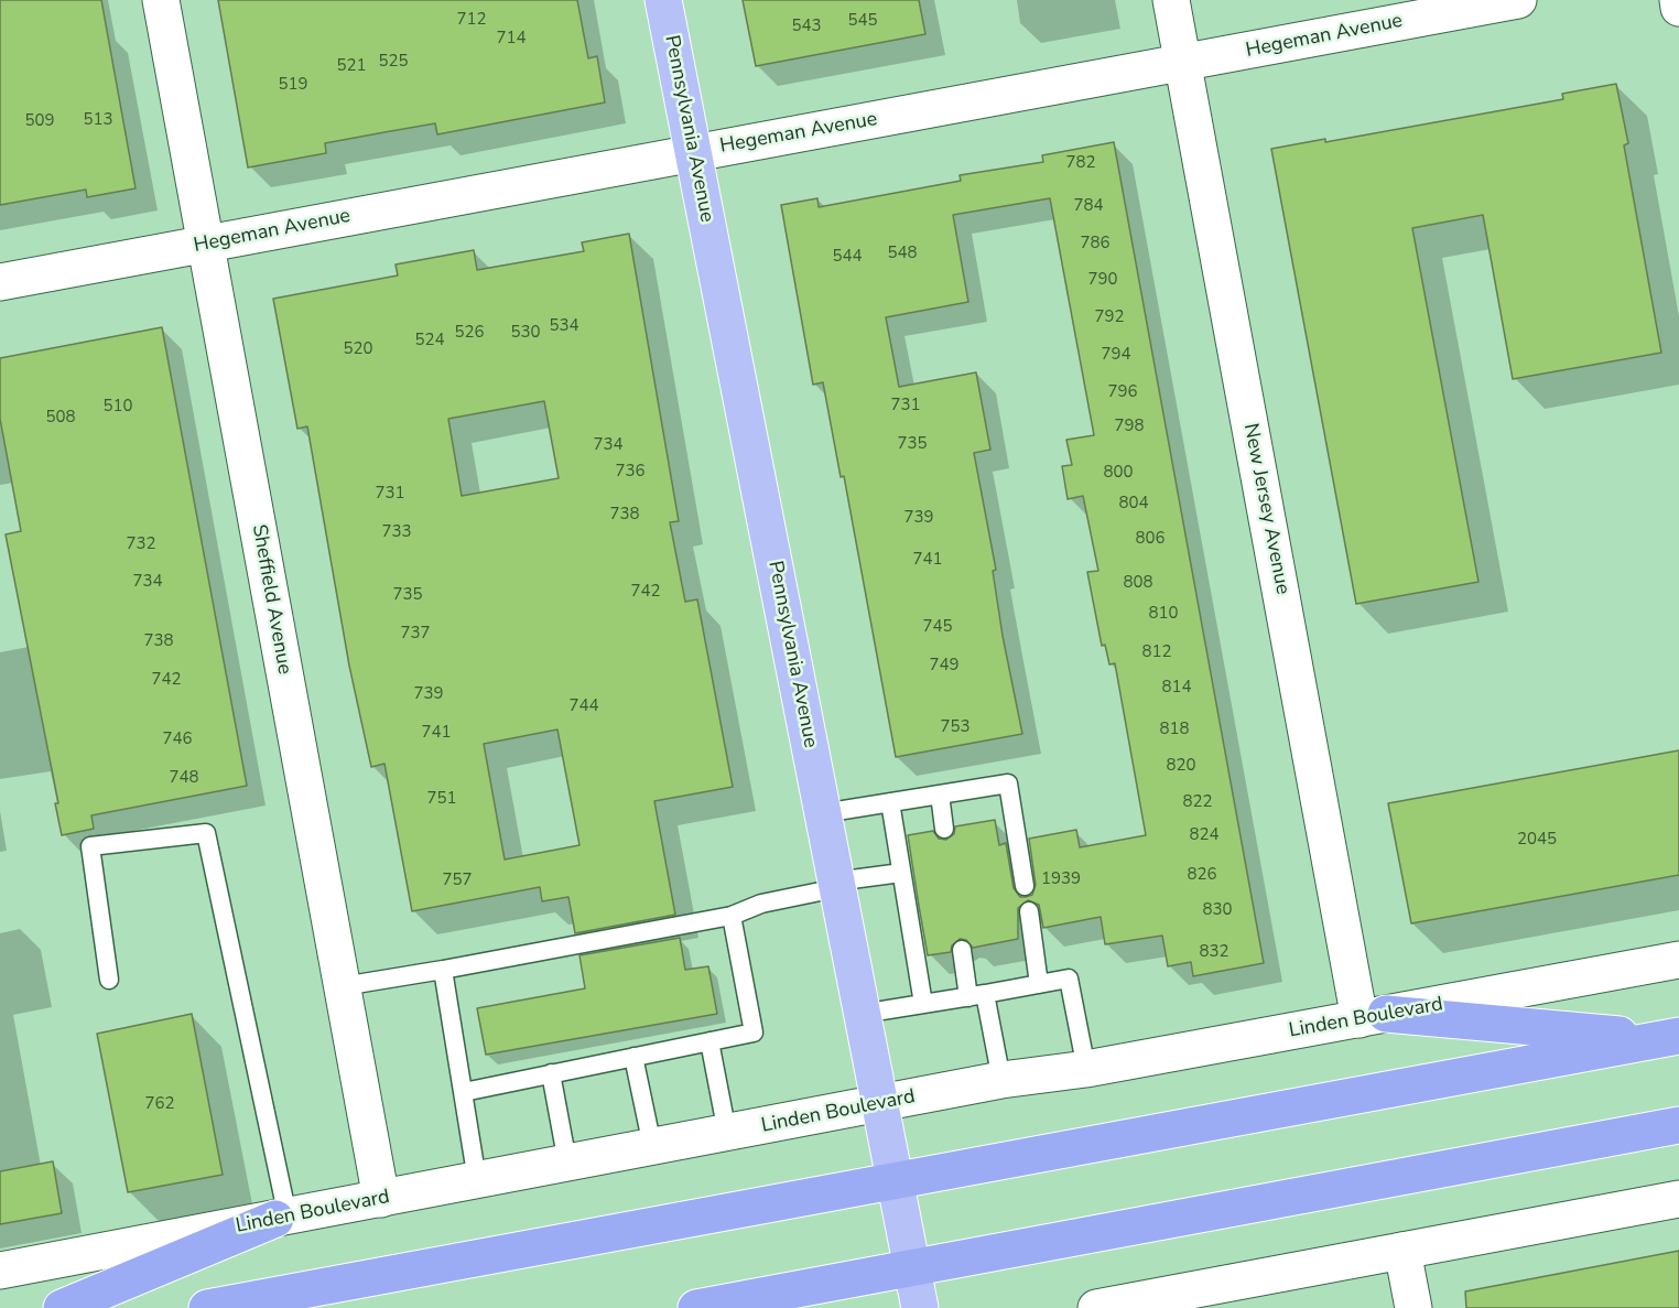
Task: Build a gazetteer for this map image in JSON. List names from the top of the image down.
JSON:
{
  "streets": {
    "main road": ["Pennsylvania Avenue"],
    "street": [
      "Hegeman Avenue",
      "New Jersey Avenue",
      "Sheffield Avenue",
      "Linden Boulevard"
    ]
  },
  "crossings": [
    ["Hegeman Avenue", "Pennsylvania Avenue"],
    ["Hegeman Avenue", "New Jersey Avenue"],
    ["Hegeman Avenue", "Sheffield Avenue"],
    ["Pennsylvania Avenue", "Linden Boulevard"],
    ["New Jersey Avenue", "Linden Boulevard"],
    ["Sheffield Avenue", "Linden Boulevard"]
  ],
  "house_numbers": [
    "712",
    "545",
    "543",
    "714",
    "525",
    "521",
    "519",
    "513",
    "509",
    "782",
    "784",
    "786",
    "548",
    "544",
    "790",
    "792",
    "534",
    "526",
    "530",
    "524",
    "520",
    "794",
    "796",
    "731",
    "510",
    "508",
    "798",
    "735",
    "734",
    "736",
    "800",
    "731",
    "804",
    "738",
    "739",
    "733",
    "806",
    "732",
    "741",
    "734",
    "808",
    "742",
    "735",
    "810",
    "745",
    "737",
    "738",
    "812",
    "749",
    "742",
    "814",
    "739",
    "744",
    "753",
    "818",
    "741",
    "746",
    "820",
    "748",
    "751",
    "822",
    "824",
    "2045",
    "826",
    "1939",
    "757",
    "830",
    "832",
    "762"
  ]
}
